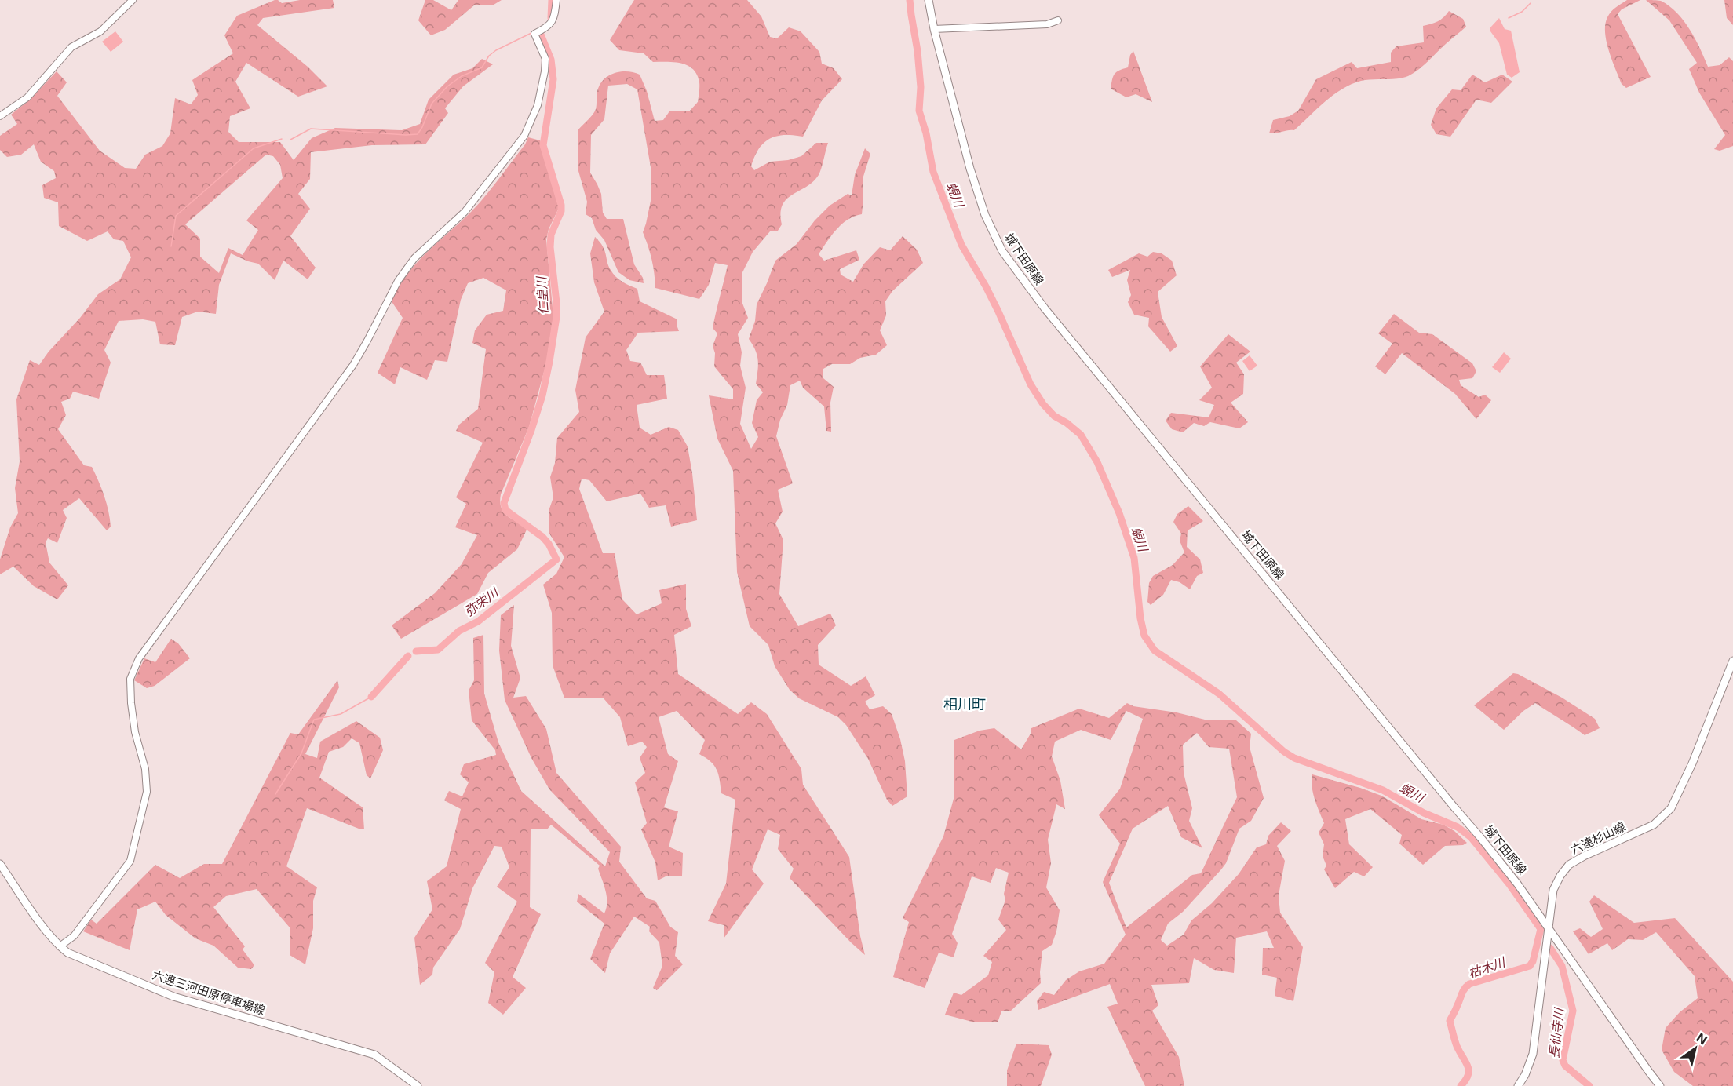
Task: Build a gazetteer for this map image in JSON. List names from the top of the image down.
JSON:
{
  "streets": {
    "main road": ["城下田原線", "六連杉山線", "六連三河田原停車場線"]
  },
  "crossings": [
    ["城下田原線", "六連杉山線"]
  ],
  "districts": ["相川町"],
  "water": [
    "蜆川",
    "仁皇川",
    "弥栄川",
    "枯木川",
    "長仙寺川"
  ],
  "north": "top right"
}
